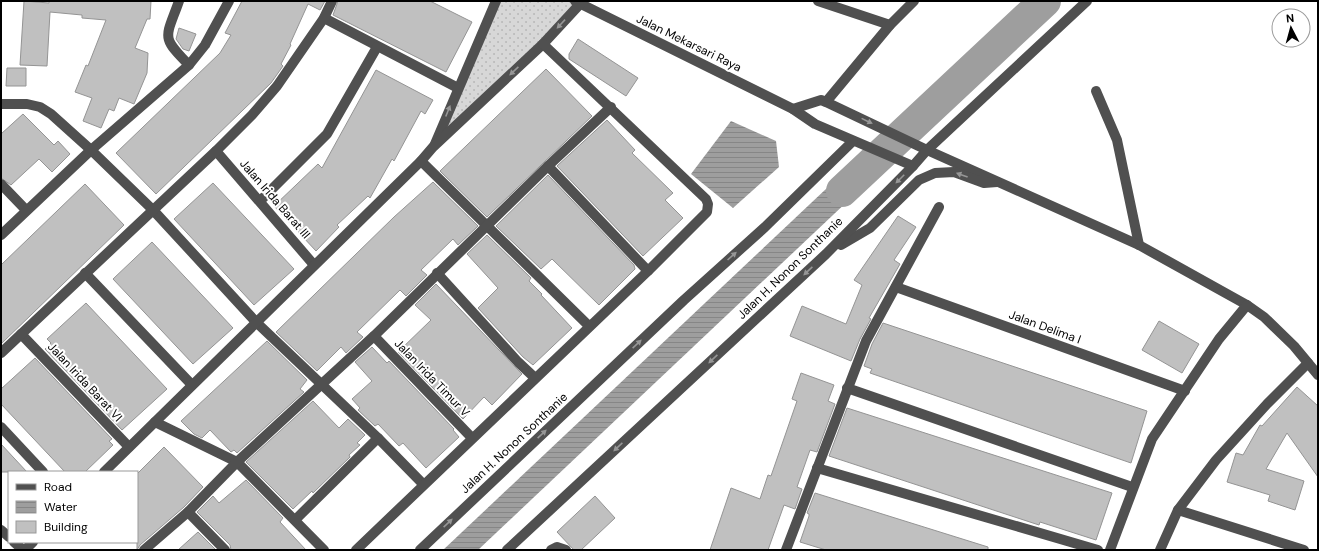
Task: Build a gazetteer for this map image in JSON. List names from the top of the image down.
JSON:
{
  "streets": {
    "street": [
      "Jalan Mekarsari Raya",
      "Jalan Irida Barat III",
      "Jalan H. Nonon Sonthanie",
      "Jalan Delima I",
      "Jalan Irida Timur V",
      "Jalan Irida Barat VI"
    ]
  },
  "crossings": [
    ["Jalan Mekarsari Raya", "Jalan H. Nonon Sonthanie"]
  ],
  "legend": ["Road", "Water", "Building"],
  "north": "top"
}
